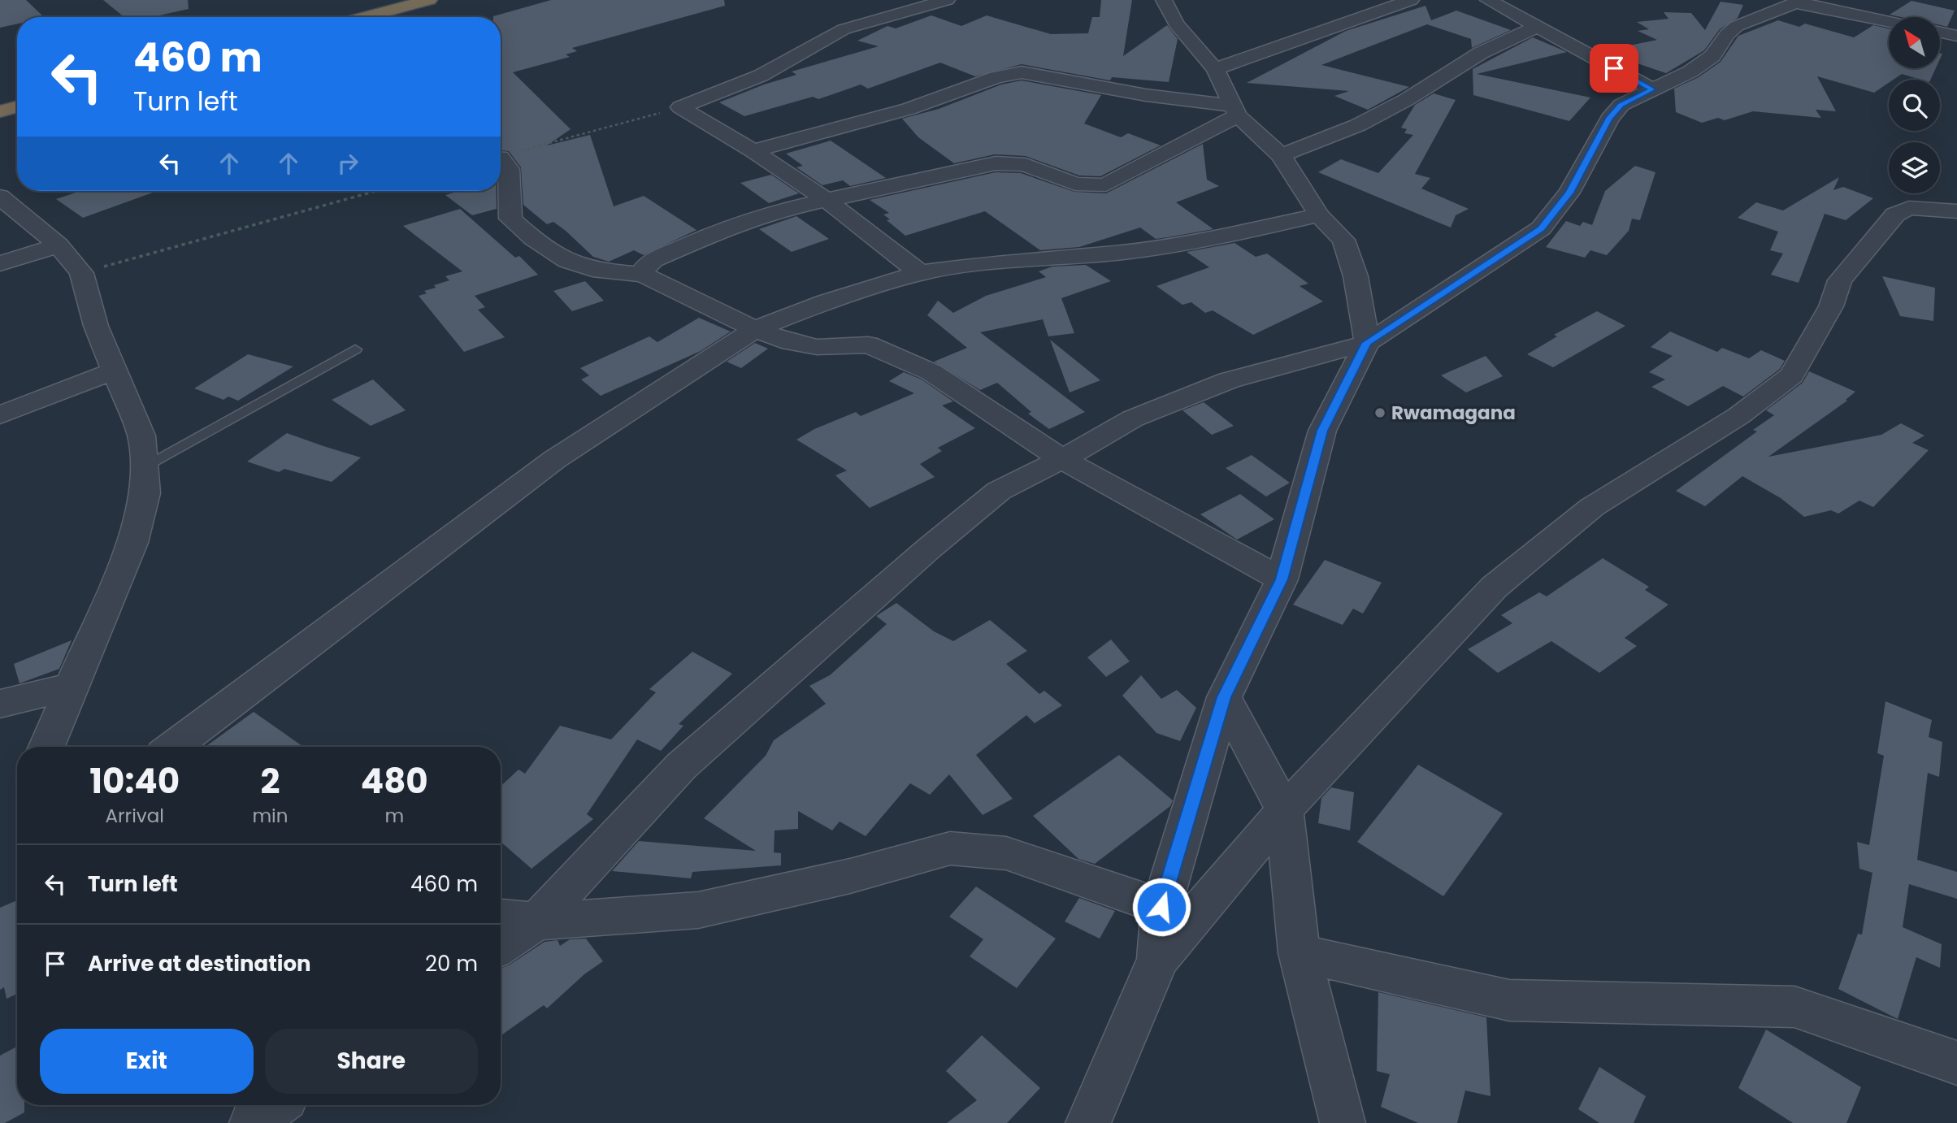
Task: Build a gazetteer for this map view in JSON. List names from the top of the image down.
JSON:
{
  "places": ["Rwamagana"],
  "north": "top left",
  "page": {
    "turn": ["460 m", "Turn left"],
    "eta": [
      "10:40",
      "Arrival",
      "2",
      "min",
      "480",
      "m"
    ],
    "list": [
      {
        "name": "Turn left",
        "value": "460 m"
      },
      {
        "name": "Arrive at destination",
        "value": "20 m"
      }
    ],
    "buttons": ["Exit", "Share"]
  }
}
